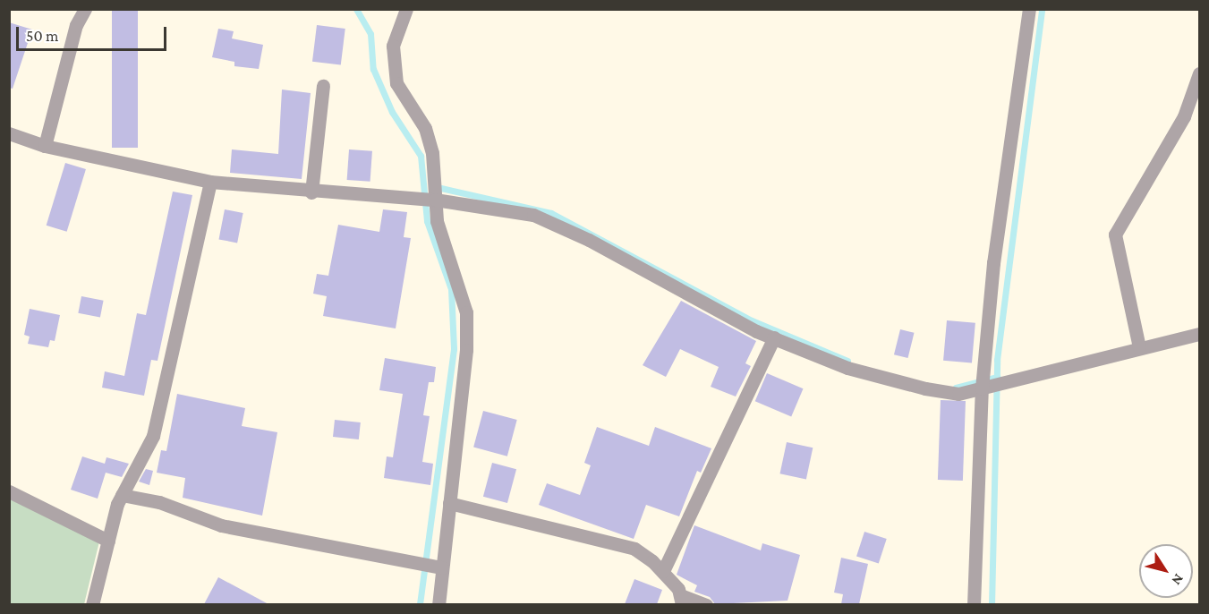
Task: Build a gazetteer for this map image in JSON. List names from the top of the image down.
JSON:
{
  "scale_bar": "50 m",
  "north": "bottom right"
}
